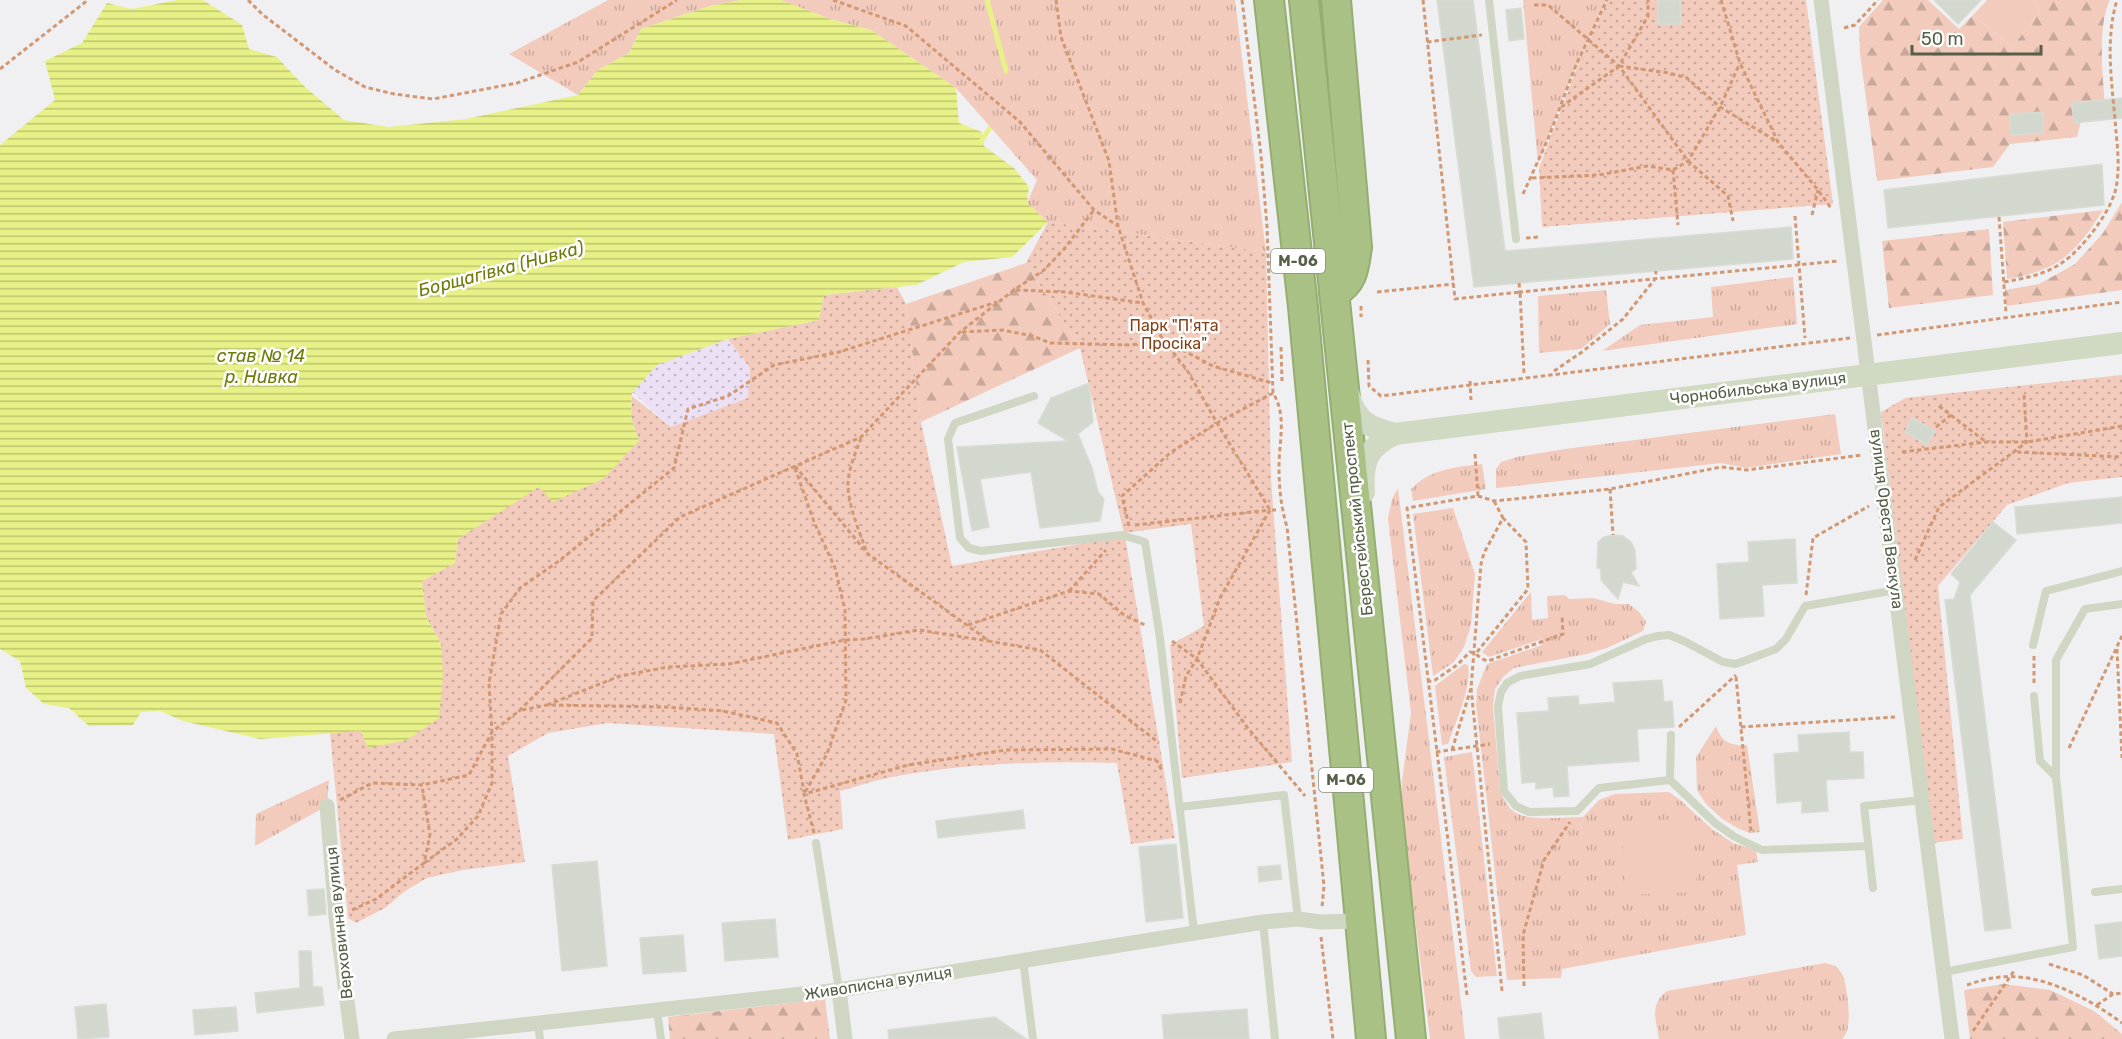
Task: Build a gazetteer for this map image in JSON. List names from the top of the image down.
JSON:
{
  "streets": {
    "highway": ["М-06", "Берестейський проспект"],
    "main road": ["Чорнобильська вулиця"],
    "street": ["вулиця Ореста Васкула", "Верховинна вулиця", "Живописна вулиця"]
  },
  "crossings": [
    ["Чорнобильська вулиця", "Берестейський проспект"],
    ["Чорнобильська вулиця", "вулиця Ореста Васкула"],
    ["Берестейський проспект", "Живописна вулиця"]
  ],
  "water": ["Борщагівка (Нивка)", "став № 14 р. Нивка"],
  "parks": ["Парк \"П'ята Просіка\""],
  "scale_bar": "50 m"
}
